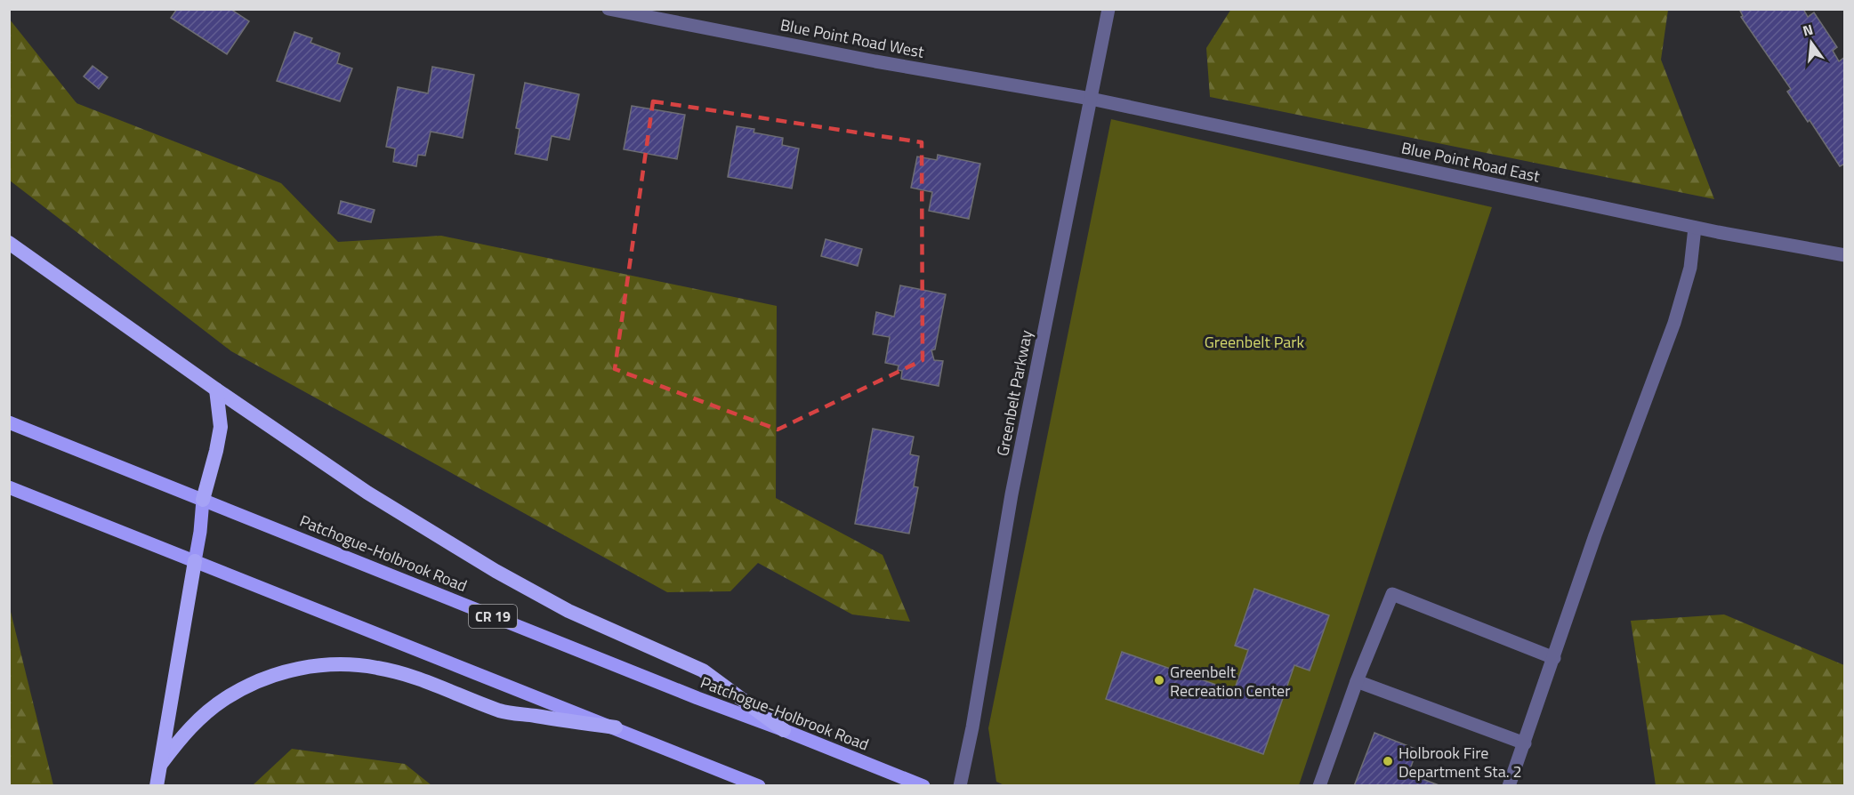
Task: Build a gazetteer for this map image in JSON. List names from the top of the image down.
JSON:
{
  "streets": {
    "main road": ["Patchogue-Holbrook Road", "CR 19"],
    "street": ["Blue Point Road West", "Blue Point Road East", "Greenbelt Parkway"]
  },
  "crossings": [
    ["Blue Point Road West", "Blue Point Road East"],
    ["Blue Point Road West", "Greenbelt Parkway"],
    ["Blue Point Road East", "Greenbelt Parkway"]
  ],
  "parks": ["Greenbelt Park"],
  "places": ["Greenbelt Recreation Center", "Holbrook Fire Department Sta. 2"],
  "north": "top"
}
